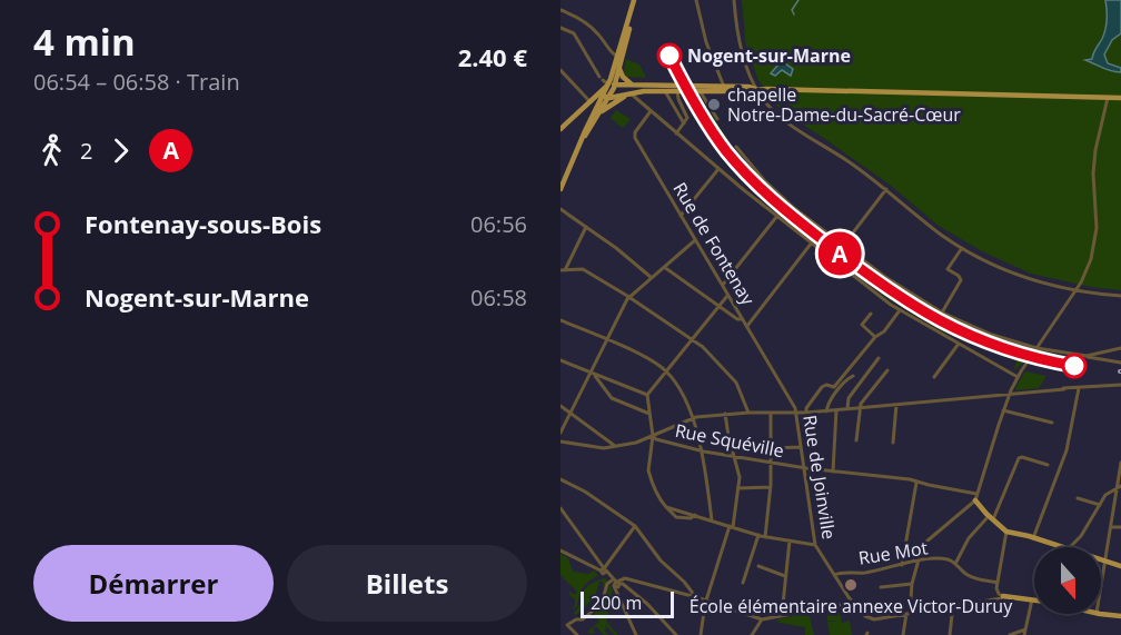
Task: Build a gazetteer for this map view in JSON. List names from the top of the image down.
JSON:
{
  "streets": {
    "street": [
      "Rue de Fontenay",
      "Rue Squéville",
      "Rue de Joinville",
      "Rue Mot"
    ]
  },
  "crossings": [
    ["Rue de Fontenay", "Rue de Joinville"],
    ["Rue Squéville", "Rue de Joinville"],
    ["Rue de Joinville", "Rue Mot"]
  ],
  "places": ["Nogent-sur-Marne", "chapelle Notre-Dame-du-Sacré-Cœur", "École élémentaire annexe Victor-Duruy"],
  "scale_bar": "200 m",
  "north": "bottom",
  "page": {
    "heading": ["4 min", "06:54 – 06:58 · Train", "2.40 €"],
    "on_map": "A",
    "legs": ["2", "A"],
    "list": [
      {
        "name": "Fontenay-sous-Bois",
        "value": "06:56"
      },
      {
        "name": "Nogent-sur-Marne",
        "value": "06:58"
      }
    ],
    "buttons": ["Démarrer", "Billets"],
    "scale": "200 m"
  }
}
